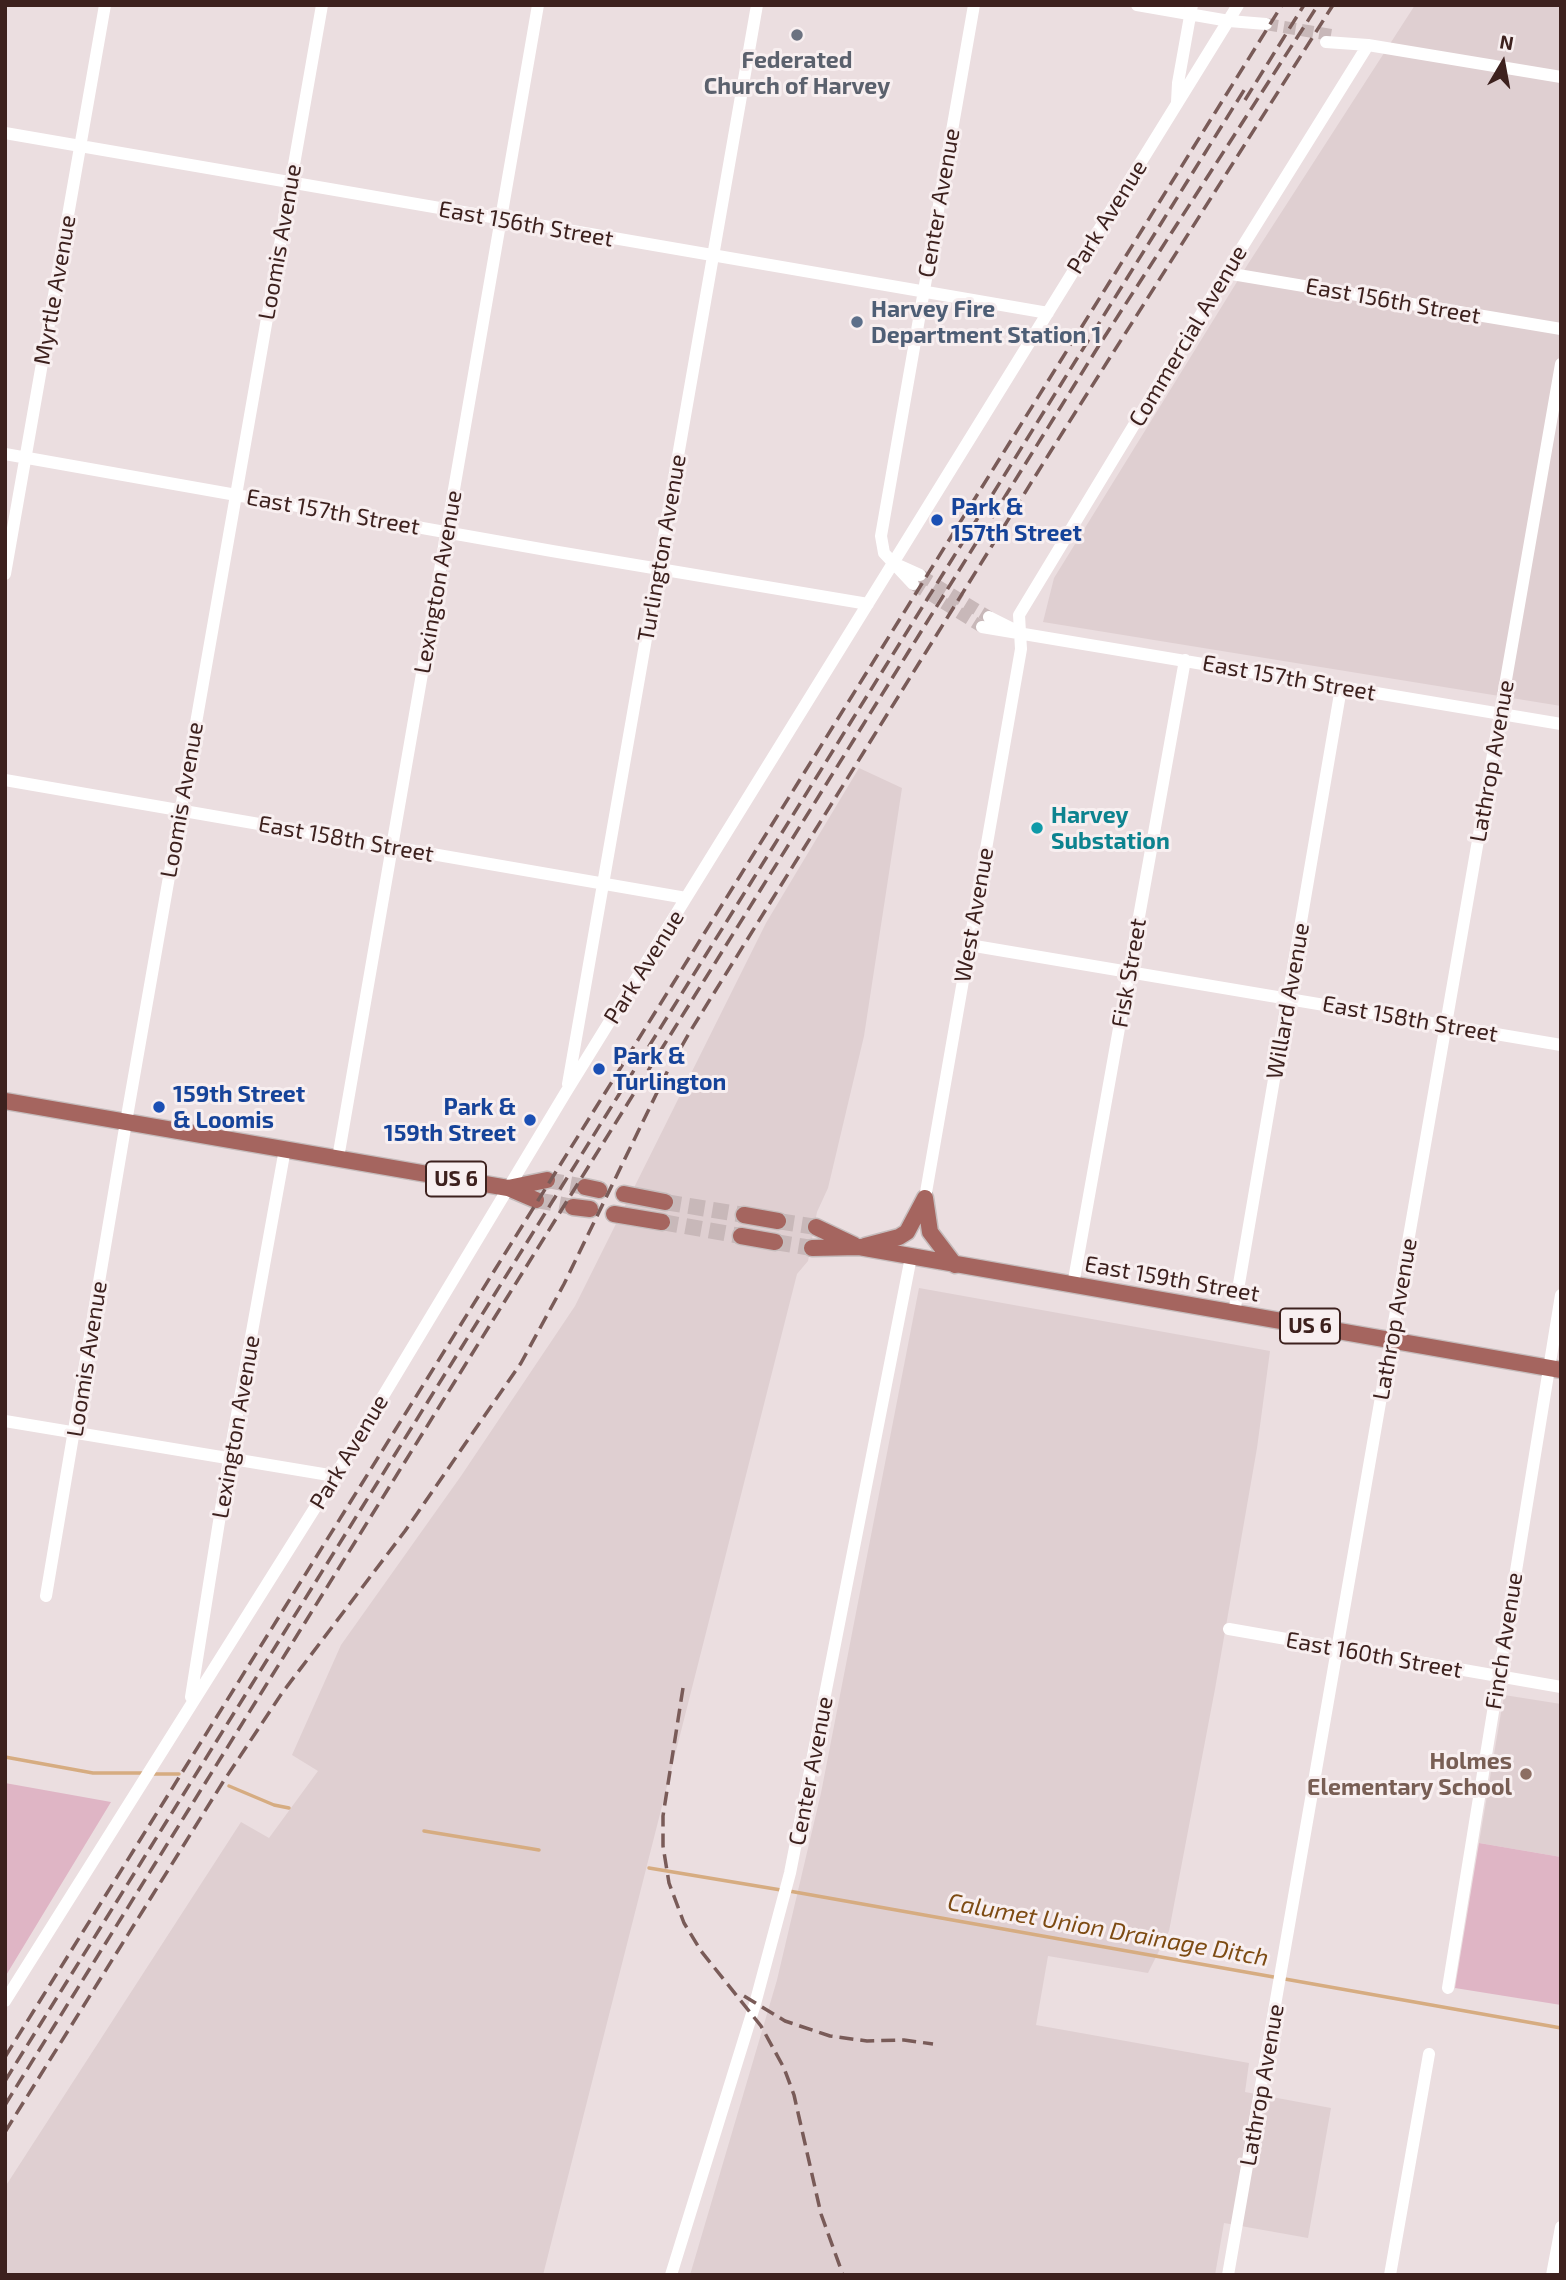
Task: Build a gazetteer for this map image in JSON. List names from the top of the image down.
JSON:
{
  "streets": {
    "main road": ["US 6", "East 159th Street"],
    "street": [
      "Center Avenue",
      "Park Avenue",
      "East 156th Street",
      "Loomis Avenue",
      "Myrtle Avenue",
      "Commercial Avenue",
      "East 157th Street",
      "Turlington Avenue",
      "Lexington Avenue",
      "Lathrop Avenue",
      "East 158th Street",
      "West Avenue",
      "Fisk Street",
      "Willard Avenue",
      "Finch Avenue",
      "East 160th Street"
    ]
  },
  "crossings": [
    ["Center Avenue", "Park Avenue"],
    ["Center Avenue", "East 156th Street"],
    ["Center Avenue", "East 159th Street"],
    ["Park Avenue", "East 156th Street"],
    ["Park Avenue", "East 157th Street"],
    ["Park Avenue", "Turlington Avenue"],
    ["Park Avenue", "Lexington Avenue"],
    ["Park Avenue", "East 158th Street"],
    ["Park Avenue", "US 6"],
    ["East 156th Street", "Loomis Avenue"],
    ["East 156th Street", "Myrtle Avenue"],
    ["East 156th Street", "Commercial Avenue"],
    ["East 156th Street", "Turlington Avenue"],
    ["East 156th Street", "Lexington Avenue"],
    ["Loomis Avenue", "East 157th Street"],
    ["Loomis Avenue", "East 158th Street"],
    ["Loomis Avenue", "US 6"],
    ["Myrtle Avenue", "East 157th Street"],
    ["Commercial Avenue", "East 157th Street"],
    ["Commercial Avenue", "West Avenue"],
    ["East 157th Street", "Turlington Avenue"],
    ["East 157th Street", "Lexington Avenue"],
    ["East 157th Street", "Lathrop Avenue"],
    ["East 157th Street", "West Avenue"],
    ["East 157th Street", "Fisk Street"],
    ["East 157th Street", "Willard Avenue"],
    ["Turlington Avenue", "East 158th Street"],
    ["Lexington Avenue", "East 158th Street"],
    ["Lexington Avenue", "US 6"],
    ["Lathrop Avenue", "East 158th Street"],
    ["Lathrop Avenue", "East 159th Street"],
    ["Lathrop Avenue", "East 160th Street"],
    ["East 158th Street", "West Avenue"],
    ["East 158th Street", "Fisk Street"],
    ["East 158th Street", "Willard Avenue"],
    ["Fisk Street", "East 159th Street"],
    ["Willard Avenue", "East 159th Street"],
    ["East 159th Street", "Finch Avenue"],
    ["Finch Avenue", "East 160th Street"]
  ],
  "water": ["Calumet Union Drainage Ditch"],
  "places": [
    "Federated Church of Harvey",
    "Harvey Fire Department Station 1",
    "Park & 157th Street",
    "Harvey Substation",
    "Park & Turlington",
    "159th Street & Loomis",
    "Park & 159th Street",
    "Holmes Elementary School"
  ],
  "north": "top"
}
